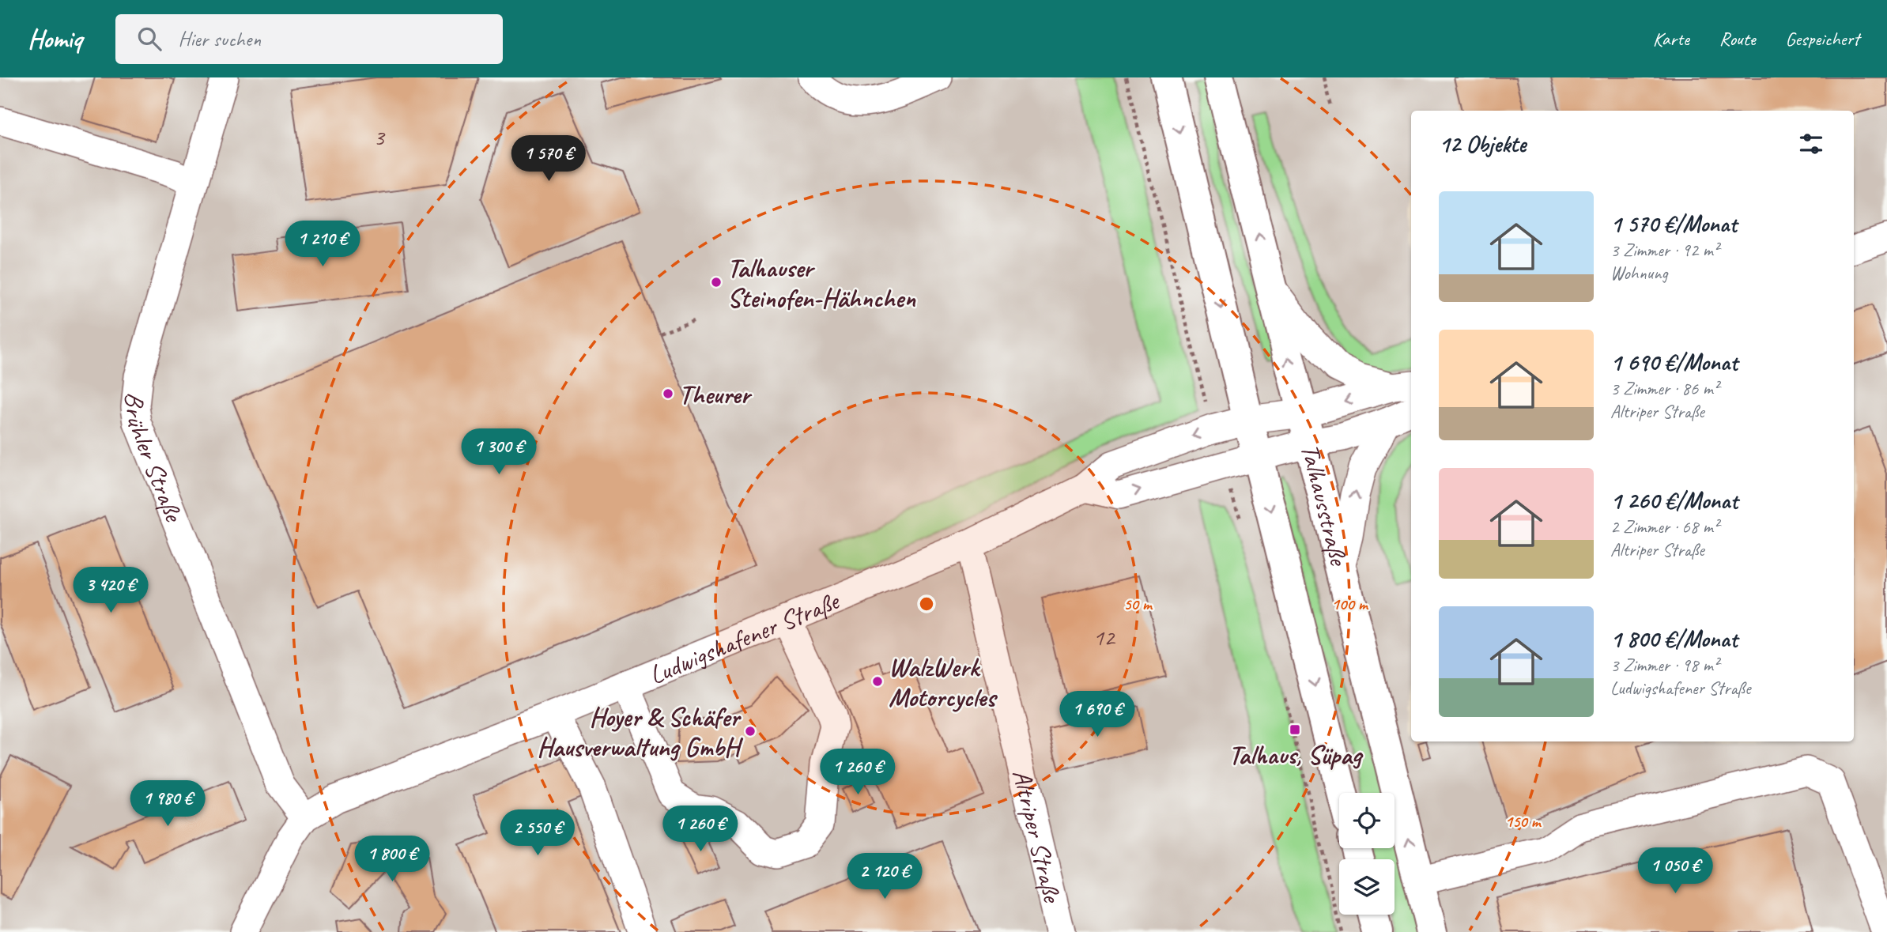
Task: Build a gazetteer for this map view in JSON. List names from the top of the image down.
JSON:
{
  "streets": {
    "main road": ["Talhausstraße"],
    "street": ["Brühler Straße", "Ludwigshafener Straße", "Altriper Straße"]
  },
  "crossings": [
    ["Brühler Straße", "Ludwigshafener Straße"],
    ["Talhausstraße", "Ludwigshafener Straße"],
    ["Ludwigshafener Straße", "Altriper Straße"]
  ],
  "places": {
    "other": [
      "Talhauser Steinofen-Hähnchen",
      "Theurer",
      "WalzWerk Motorcycles",
      "Hoyer & Schäfer Hausverwaltung GmbH"
    ],
    "transit": ["Talhaus, Süpag"]
  },
  "house_numbers": ["3", "12"],
  "page": {
    "header": "Homiq",
    "search": "Hier suchen",
    "nav": ["Karte", "Route", "Gespeichert"],
    "heading": "12 Objekte",
    "price": [
      "1 570 €",
      "1 210 €",
      "1 300 €",
      "3 420 €",
      "1 690 €",
      "1 260 €",
      "1 980 €",
      "1 260 €",
      "2 550 €",
      "1 800 €",
      "1 050 €",
      "2 120 €"
    ],
    "list": [
      {
        "name": "1 570 €/Monat",
        "note": "3 Zimmer · 92 m² · Wohnung"
      },
      {
        "name": "1 690 €/Monat",
        "note": "3 Zimmer · 86 m² · Altriper Straße"
      },
      {
        "name": "1 260 €/Monat",
        "note": "2 Zimmer · 68 m² · Altriper Straße"
      },
      {
        "name": "1 800 €/Monat",
        "note": "3 Zimmer · 98 m² · Ludwigshafener Straße"
      }
    ]
  },
  "rings": ["50 m", "100 m", "150 m"]
}
